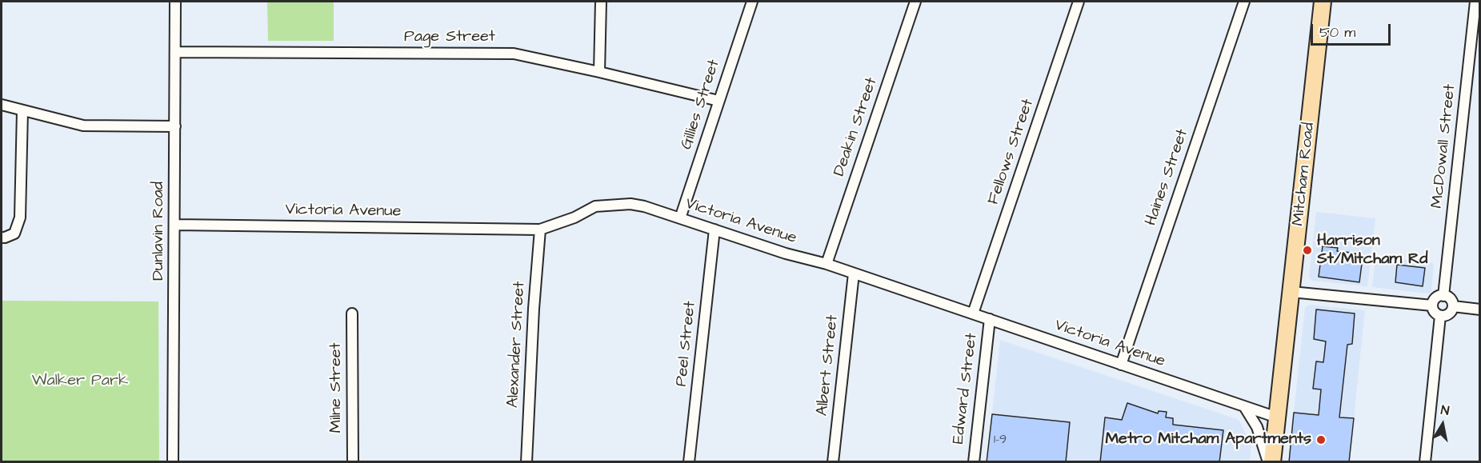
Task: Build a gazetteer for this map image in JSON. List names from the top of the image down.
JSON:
{
  "streets": {
    "main road": ["Mitcham Road"],
    "street": [
      "Page Street",
      "Gillies Street",
      "Deakin Street",
      "McDowall Street",
      "Fellows Street",
      "Haines Street",
      "Victoria Avenue",
      "Dunlavin Road",
      "Peel Street",
      "Alexander Street",
      "Albert Street",
      "Milne Street",
      "Edward Street"
    ]
  },
  "crossings": [
    ["Page Street", "Gillies Street"],
    ["Page Street", "Dunlavin Road"],
    ["Gillies Street", "Victoria Avenue"],
    ["Deakin Street", "Victoria Avenue"],
    ["Fellows Street", "Victoria Avenue"],
    ["Mitcham Road", "Victoria Avenue"],
    ["Haines Street", "Victoria Avenue"],
    ["Victoria Avenue", "Dunlavin Road"],
    ["Victoria Avenue", "Peel Street"],
    ["Victoria Avenue", "Alexander Street"],
    ["Victoria Avenue", "Albert Street"],
    ["Victoria Avenue", "Edward Street"]
  ],
  "parks": ["Walker Park"],
  "places": ["Harrison St/Mitcham Rd", "Metro Mitcham Apartments"],
  "house_numbers": ["1-9"],
  "scale_bar": "50 m",
  "north": "top"
}
